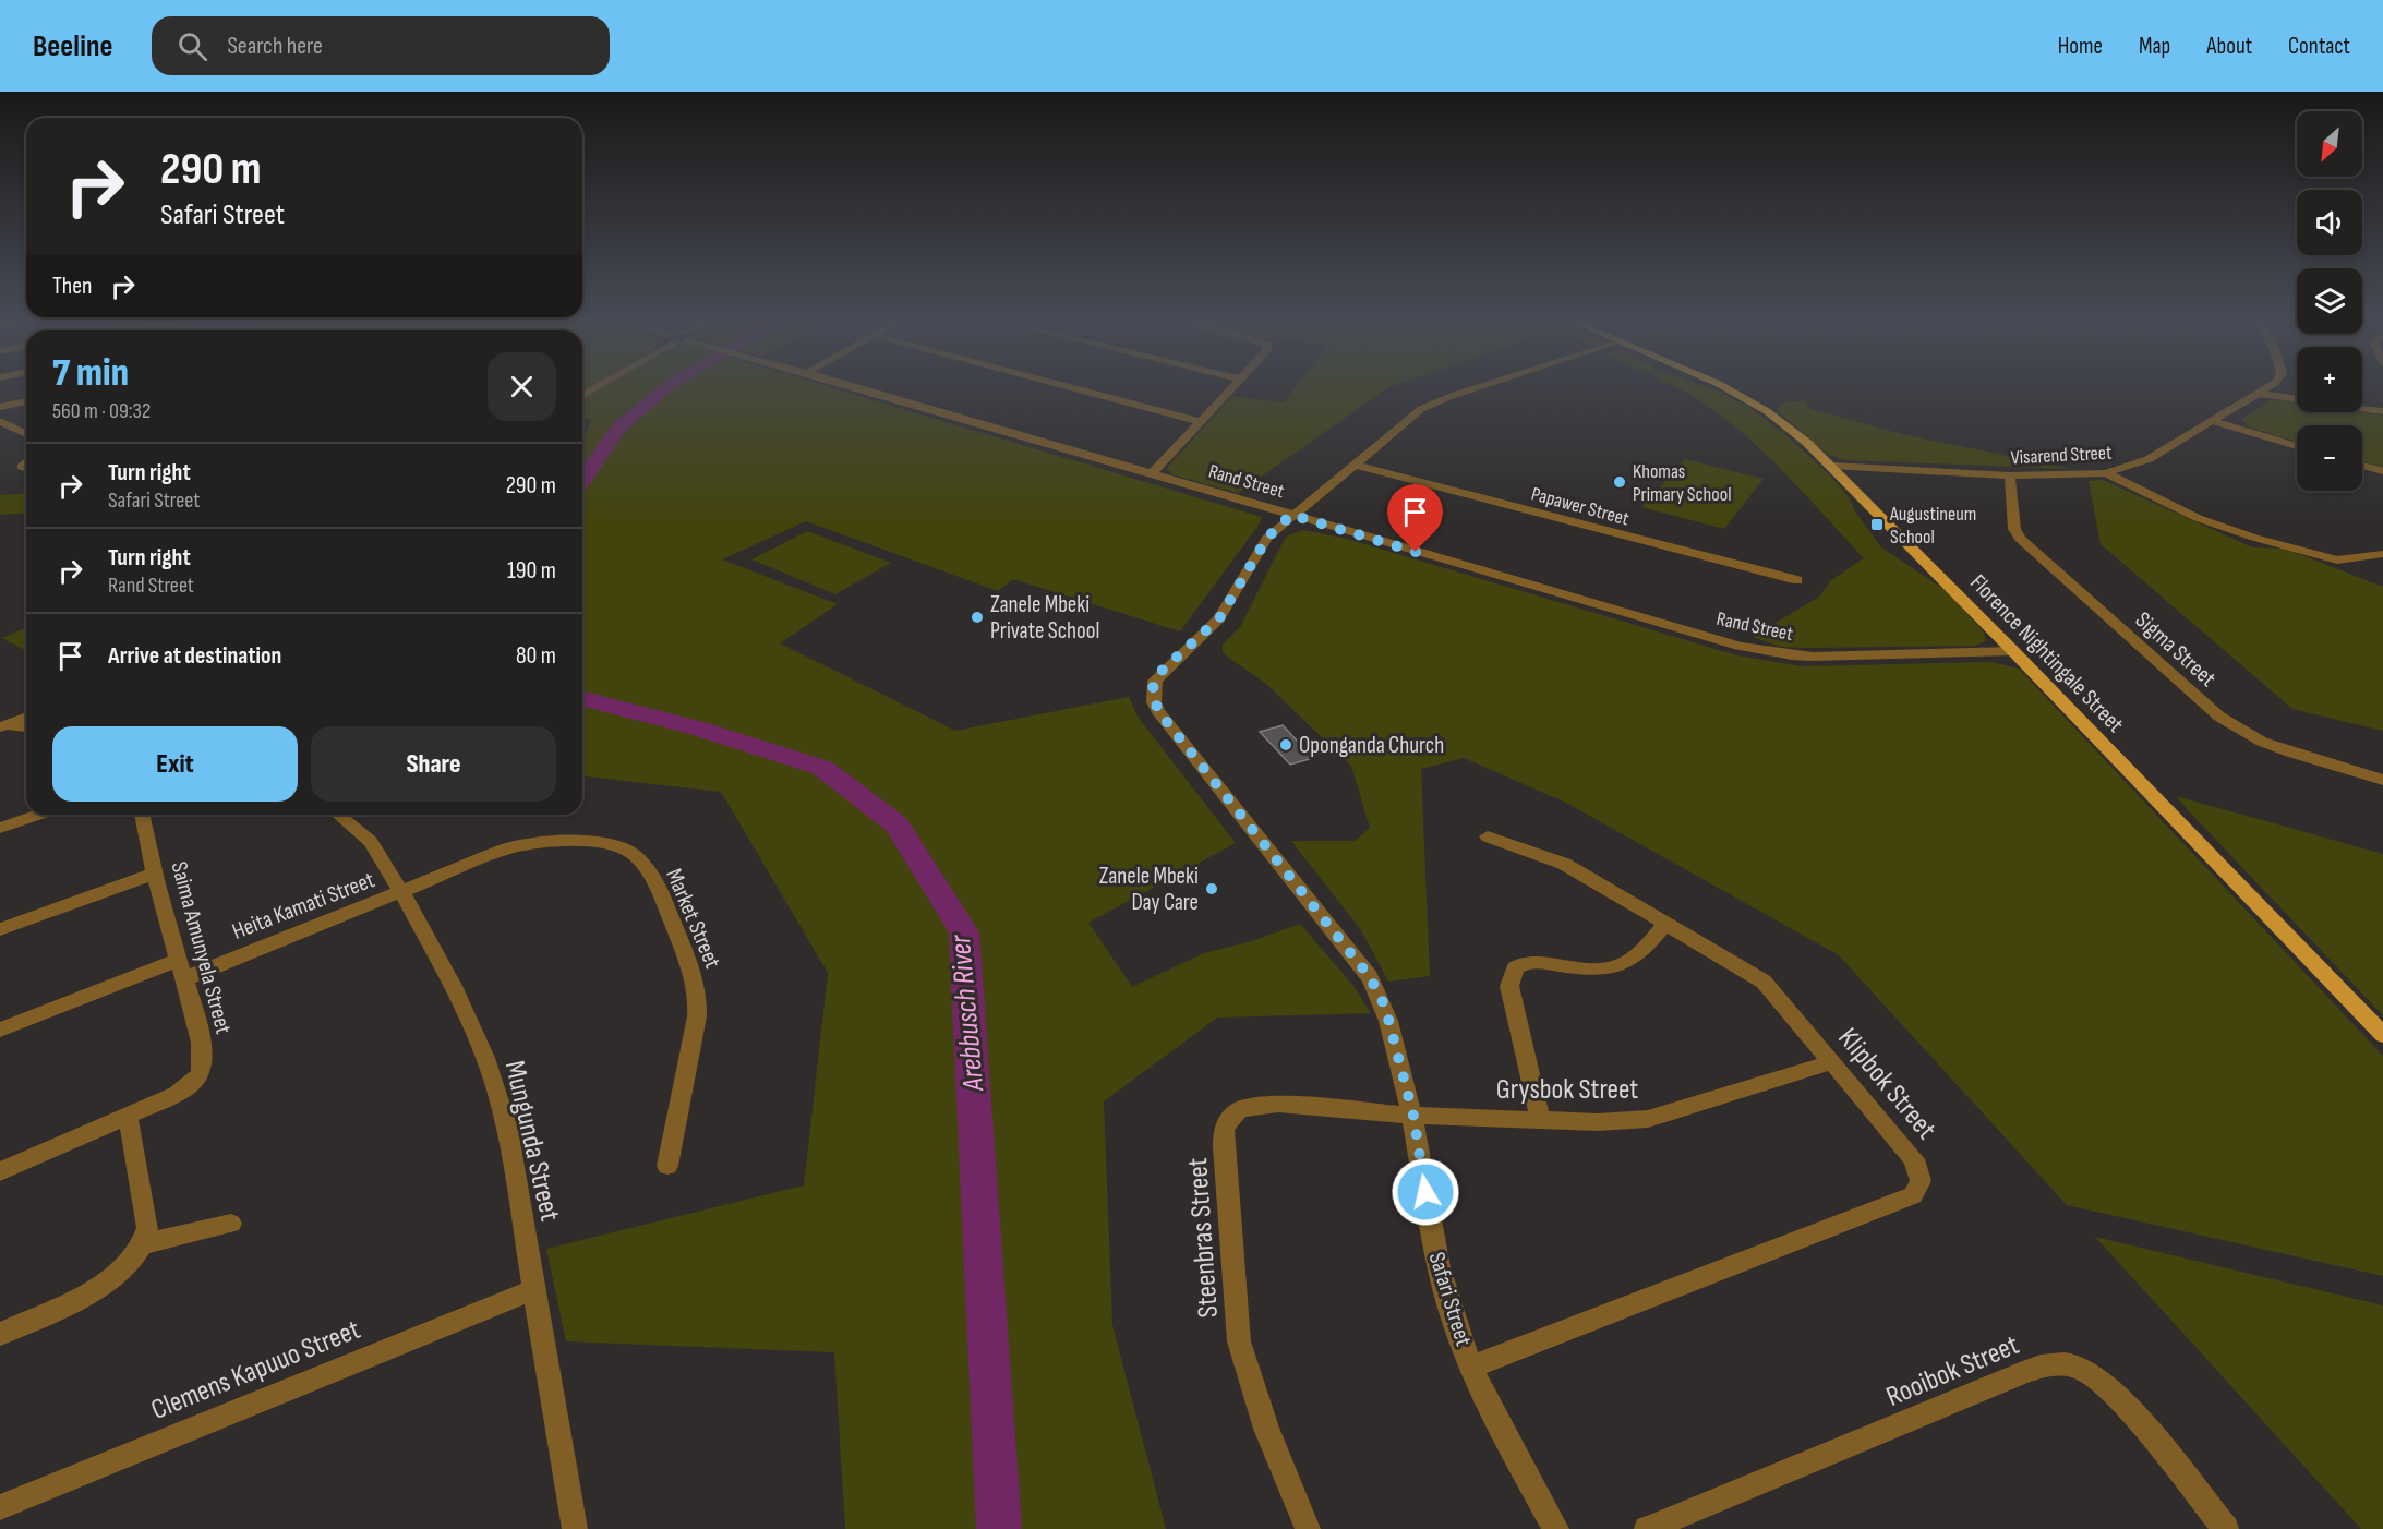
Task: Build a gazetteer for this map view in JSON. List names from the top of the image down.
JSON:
{
  "streets": {
    "main road": ["Florence Nightingale Street"],
    "street": [
      "Visarend Street",
      "Rand Street",
      "Papawer Street",
      "Sigma Street",
      "Heita Kamati Street",
      "Market Street",
      "Saima Amunyela Street",
      "Klipbok Street",
      "Grysbok Street",
      "Mungunda Street",
      "Steenbras Street",
      "Safari Street",
      "Clemens Kapuuo Street",
      "Rooibok Street"
    ]
  },
  "crossings": [
    ["Visarend Street", "Sigma Street"],
    ["Visarend Street", "Florence Nightingale Street"],
    ["Rand Street", "Florence Nightingale Street"],
    ["Rand Street", "Safari Street"],
    ["Heita Kamati Street", "Market Street"],
    ["Heita Kamati Street", "Saima Amunyela Street"],
    ["Heita Kamati Street", "Mungunda Street"],
    ["Market Street", "Mungunda Street"],
    ["Klipbok Street", "Grysbok Street"],
    ["Klipbok Street", "Safari Street"],
    ["Grysbok Street", "Steenbras Street"],
    ["Grysbok Street", "Safari Street"],
    ["Mungunda Street", "Clemens Kapuuo Street"],
    ["Steenbras Street", "Safari Street"]
  ],
  "water": ["Arebbusch River"],
  "places": {
    "other": [
      "Khomas Primary School",
      "Zanele Mbeki Private School",
      "Oponganda Church",
      "Zanele Mbeki Day Care"
    ],
    "transit": ["Augustineum School"]
  },
  "north": "bottom left",
  "page": {
    "header": "Beeline",
    "search": "Search here",
    "nav": [
      "Home",
      "Map",
      "About",
      "Contact"
    ],
    "map_buttons": ["+", "−"],
    "turn": ["290 m", "Safari Street"],
    "then": "Then",
    "heading": ["7 min", "560 m · 09:32"],
    "list": [
      {
        "name": "Turn right",
        "note": "Safari Street",
        "value": "290 m"
      },
      {
        "name": "Turn right",
        "note": "Rand Street",
        "value": "190 m"
      },
      {
        "name": "Arrive at destination",
        "value": "80 m"
      }
    ],
    "buttons": ["Exit", "Share"]
  }
}
